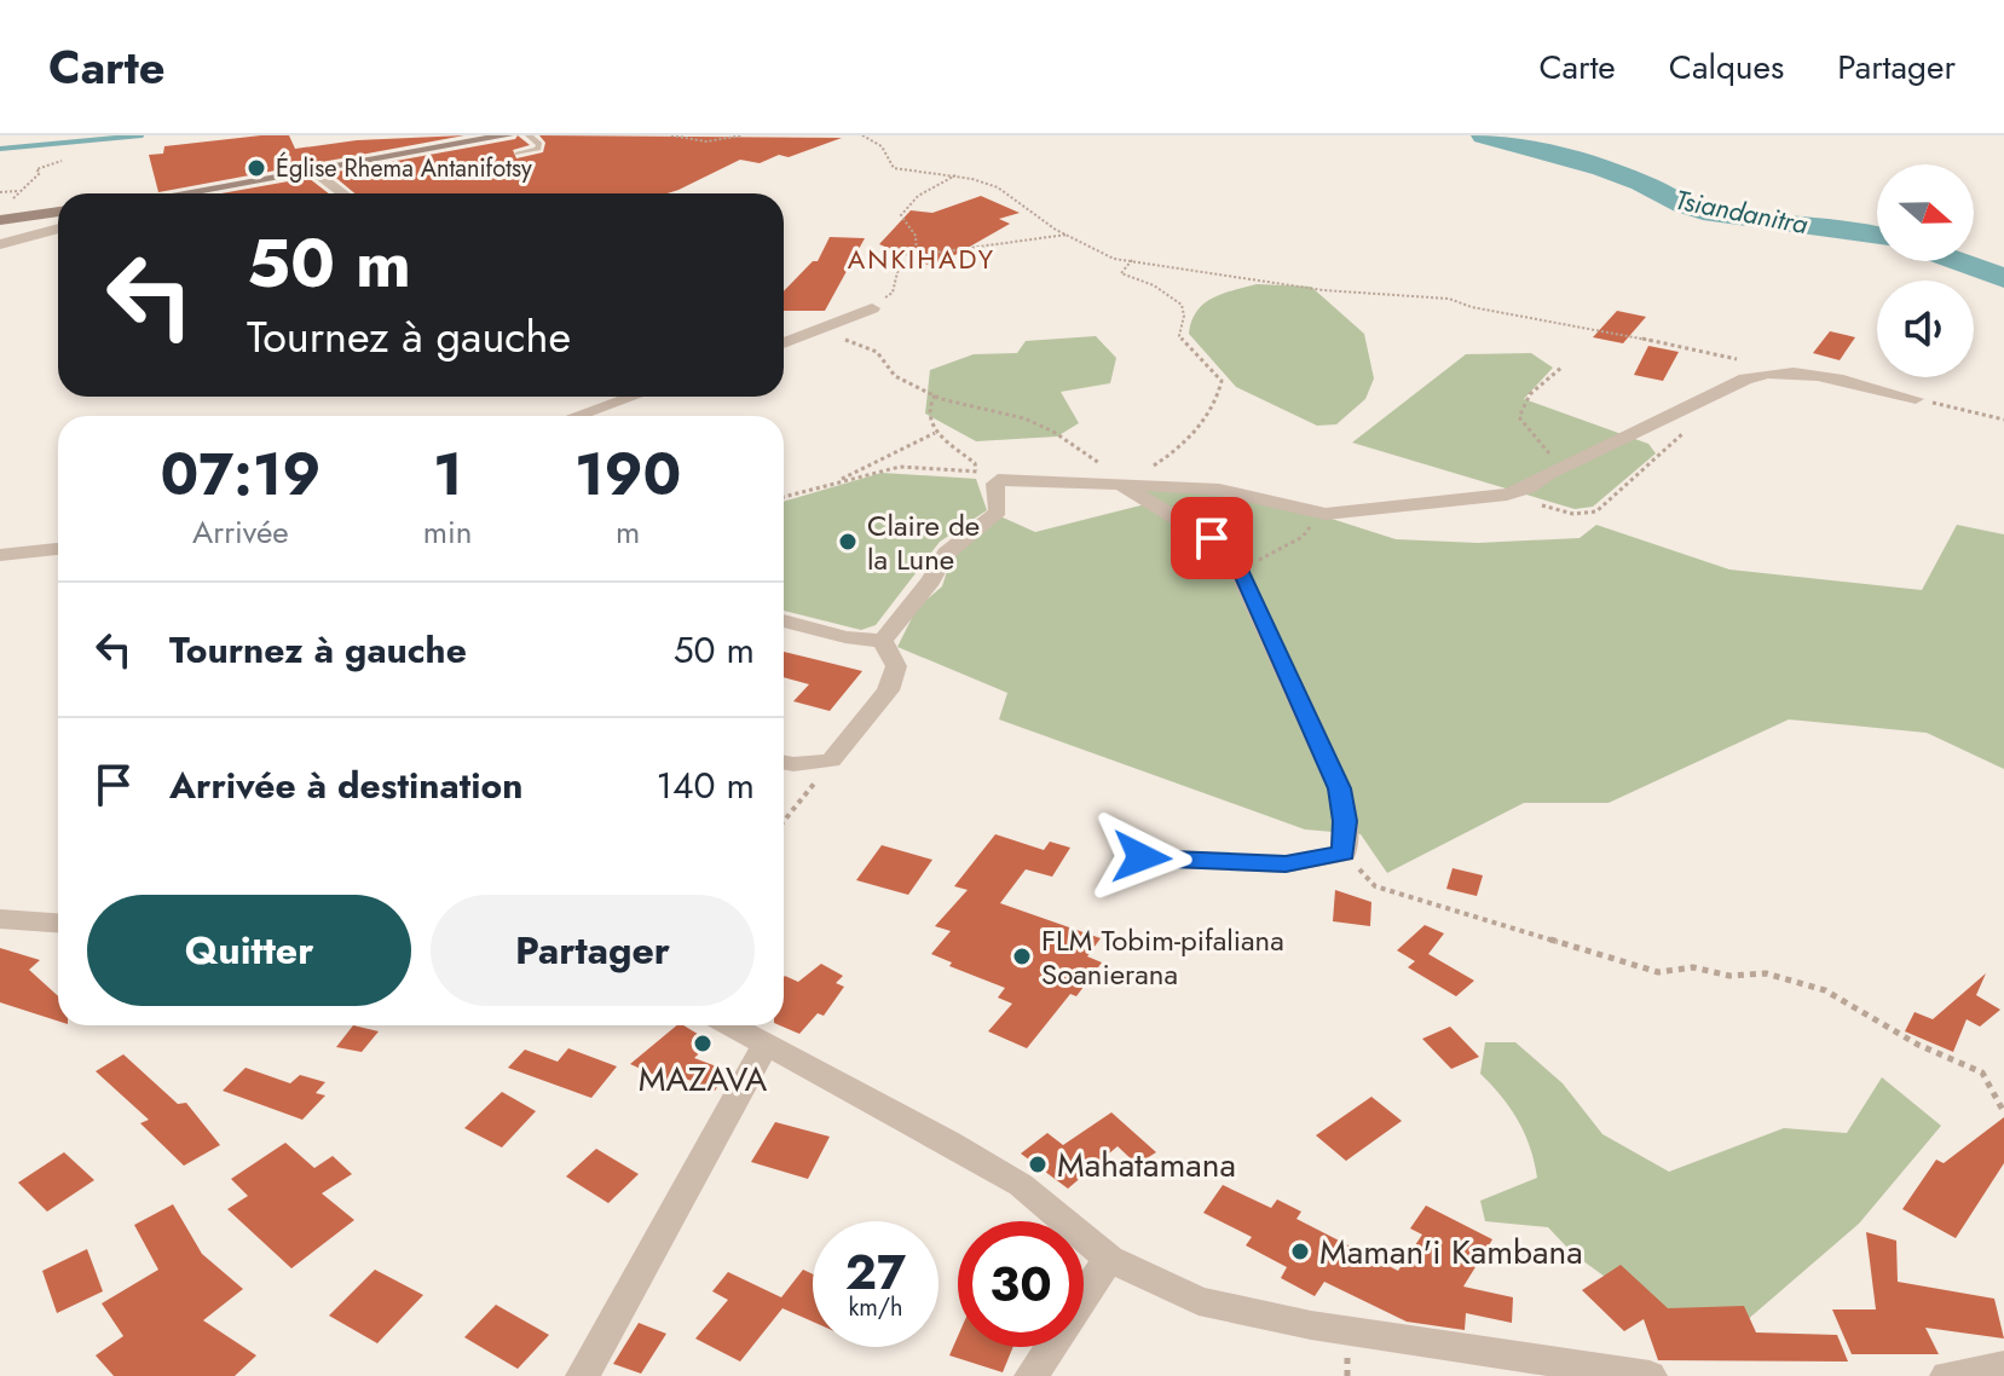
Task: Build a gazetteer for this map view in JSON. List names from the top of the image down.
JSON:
{
  "districts": ["ANKIHADY"],
  "water": ["Tsiandanitra"],
  "places": [
    "Église Rhema Antanifotsy",
    "Claire de la Lune",
    "FLM Tobim-pifaliana Soanierana",
    "MAZAVA",
    "Mahatamana",
    "Maman'i Kambana"
  ],
  "north": "right",
  "page": {
    "header": "Carte",
    "nav": ["Carte", "Calques", "Partager"],
    "turn": ["50 m", "Tournez à gauche"],
    "eta": [
      "07:19",
      "Arrivée",
      "1",
      "min",
      "190",
      "m"
    ],
    "list": [
      {
        "name": "Tournez à gauche",
        "value": "50 m"
      },
      {
        "name": "Arrivée à destination",
        "value": "140 m"
      }
    ],
    "buttons": ["Quitter", "Partager"],
    "speed": "27 km/h",
    "limit": "30"
  }
}
